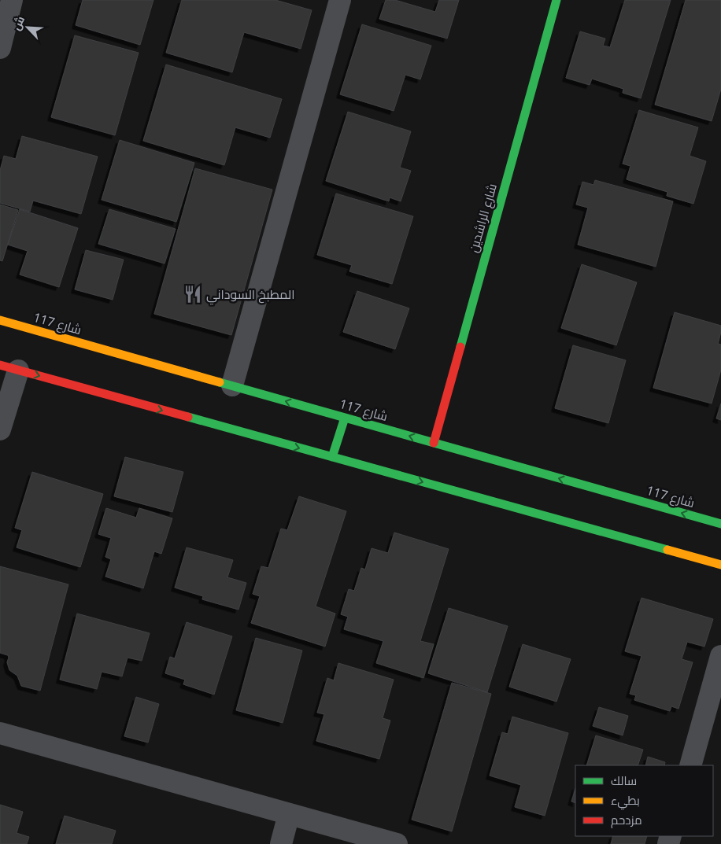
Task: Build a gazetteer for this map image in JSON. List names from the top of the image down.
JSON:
{
  "streets": {
    "street": ["شارع الراشدين", "شارع 117"]
  },
  "crossings": [
    ["شارع الراشدين", "شارع 117"]
  ],
  "places": {
    "restaurant": ["المطبخ السوداني"]
  },
  "legend": ["سالك", "بطيء", "مزدحم"],
  "north": "top left"
}
